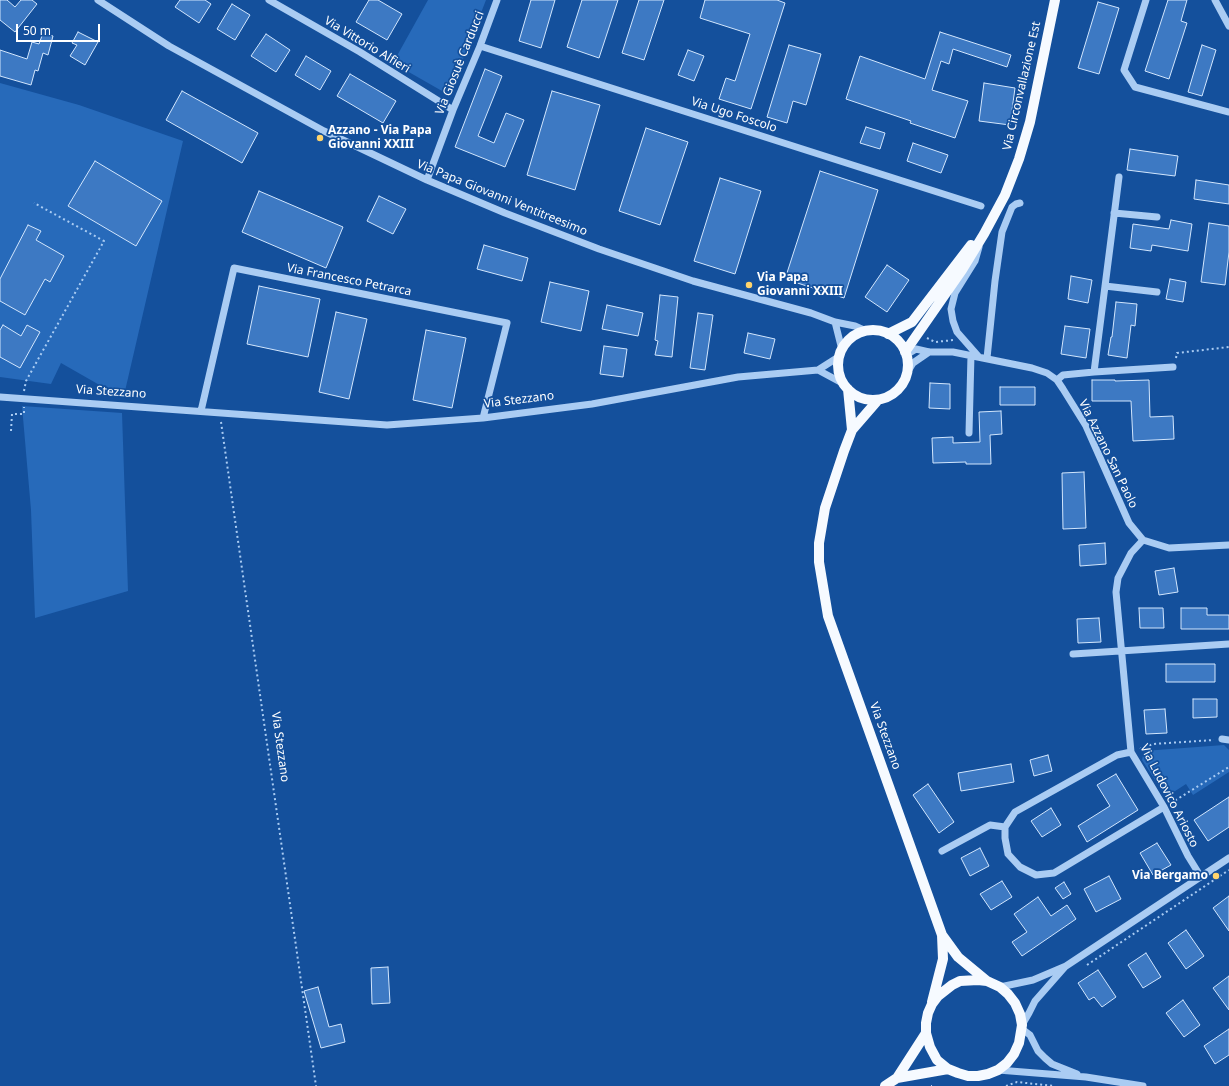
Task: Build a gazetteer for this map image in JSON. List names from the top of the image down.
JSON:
{
  "streets": {
    "main road": ["Via Circonvallazione Est", "Via Stezzano"],
    "street": [
      "Via Vittorio Alfieri",
      "Via Giosuè Carducci",
      "Via Ugo Foscolo",
      "Via Papa Giovanni Ventitreesimo",
      "Via Francesco Petrarca",
      "Via Azzano San Paolo",
      "Via Ludovico Ariosto"
    ]
  },
  "crossings": [
    ["Via Vittorio Alfieri", "Via Giosuè Carducci"],
    ["Via Giosuè Carducci", "Via Ugo Foscolo"],
    ["Via Giosuè Carducci", "Via Papa Giovanni Ventitreesimo"],
    ["Via Circonvallazione Est", "Via Papa Giovanni Ventitreesimo"],
    ["Via Circonvallazione Est", "Via Stezzano"],
    ["Via Circonvallazione Est", "Via Azzano San Paolo"],
    ["Via Papa Giovanni Ventitreesimo", "Via Stezzano"],
    ["Via Papa Giovanni Ventitreesimo", "Via Azzano San Paolo"],
    ["Via Francesco Petrarca", "Via Stezzano"],
    ["Via Stezzano", "Via Azzano San Paolo"],
    ["Via Azzano San Paolo", "Via Ludovico Ariosto"]
  ],
  "places": ["Azzano - Via Papa Giovanni XXIII", "Via Papa Giovanni XXIII", "Via Bergamo"],
  "scale_bar": "50 m"
}
